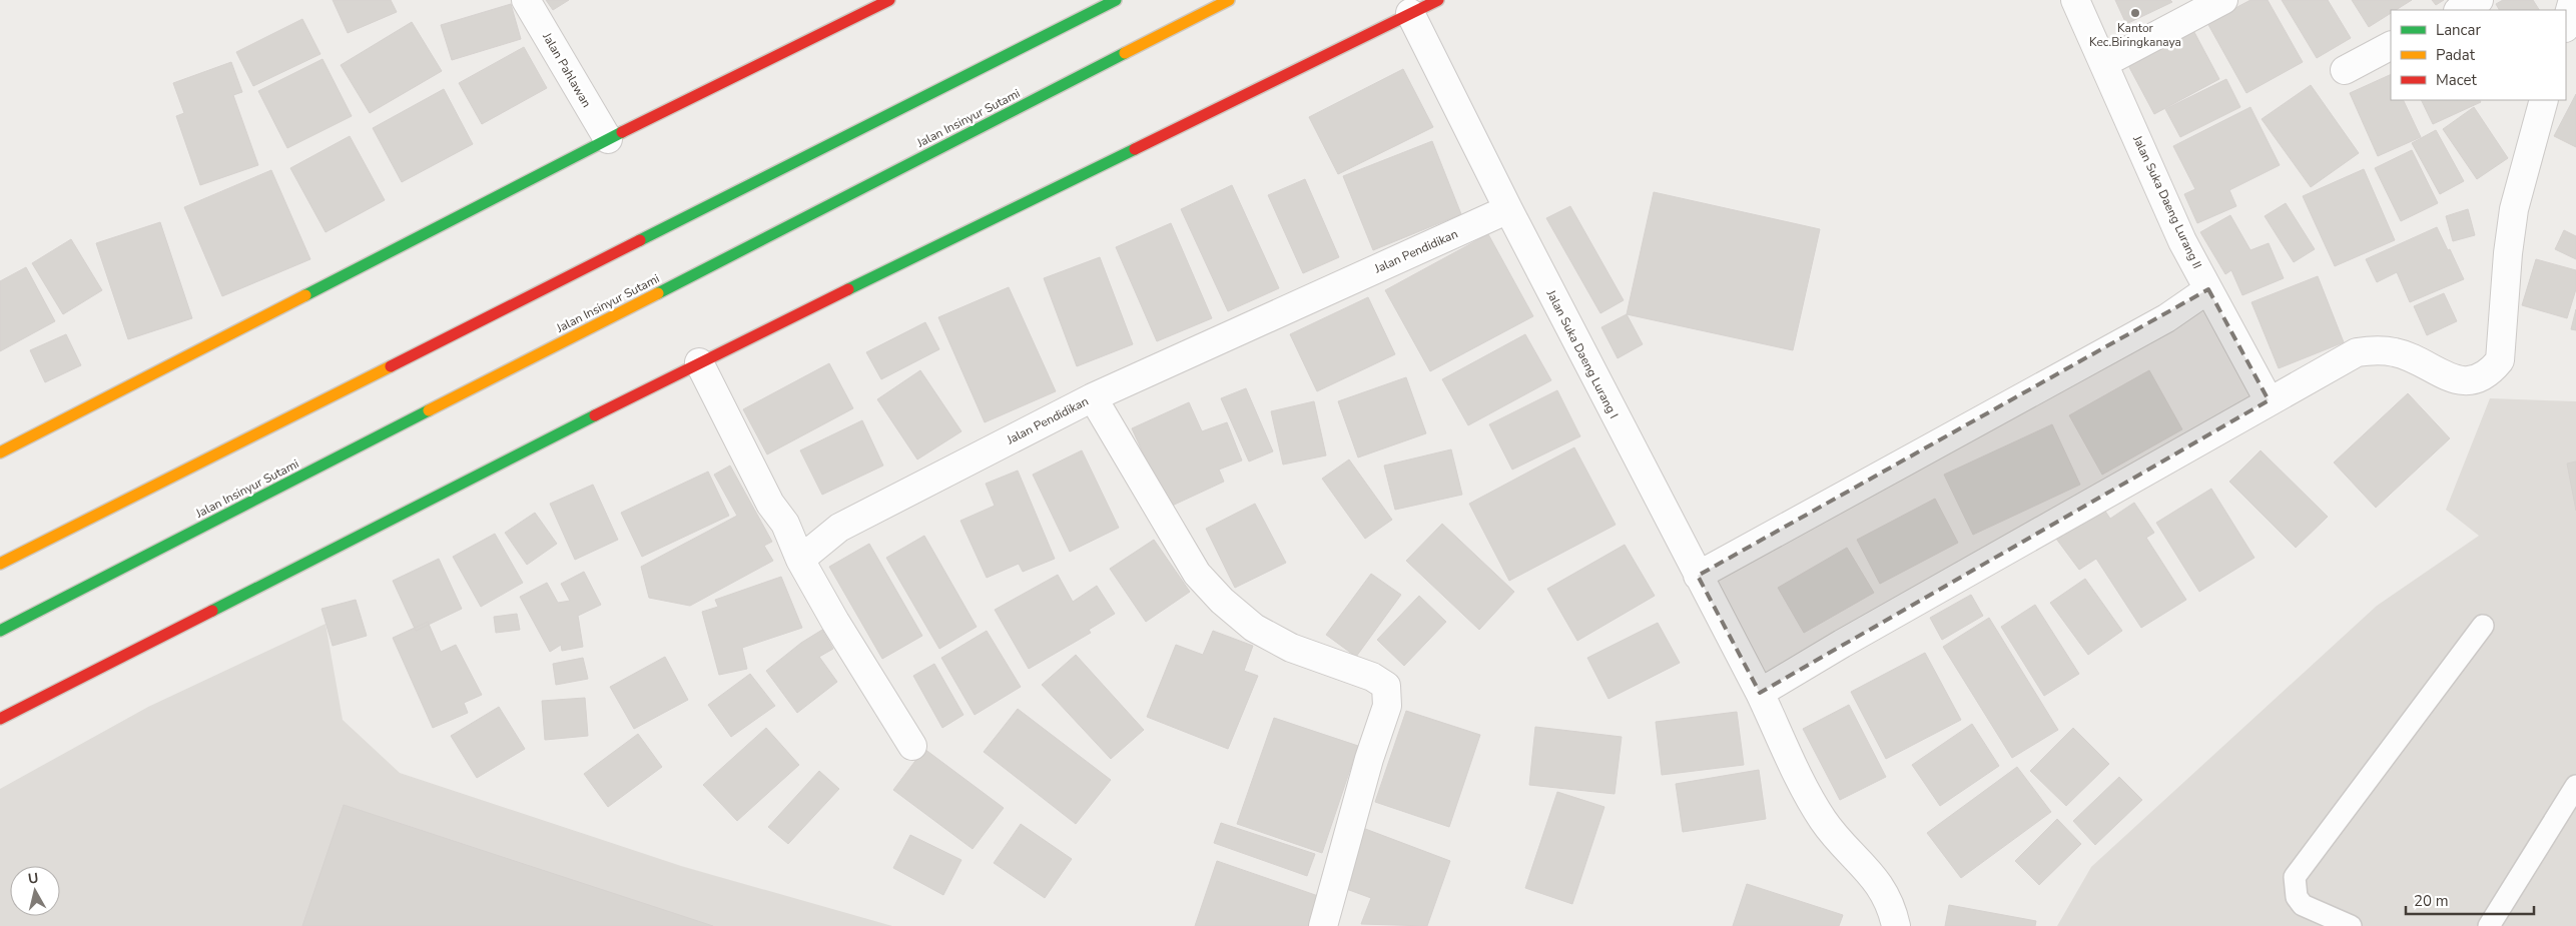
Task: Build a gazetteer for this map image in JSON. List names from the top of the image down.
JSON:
{
  "streets": {
    "main road": ["Jalan Insinyur Sutami"],
    "street": [
      "Jalan Pahlawan",
      "Jalan Suka Daeng Lurang II",
      "Jalan Pendidikan",
      "Jalan Suka Daeng Lurang I"
    ]
  },
  "crossings": [
    ["Jalan Pendidikan", "Jalan Suka Daeng Lurang I"]
  ],
  "places": ["Kantor Kec.Biringkanaya"],
  "legend": ["Lancar", "Padat", "Macet"],
  "scale_bar": "20 m",
  "north": "top"
}
